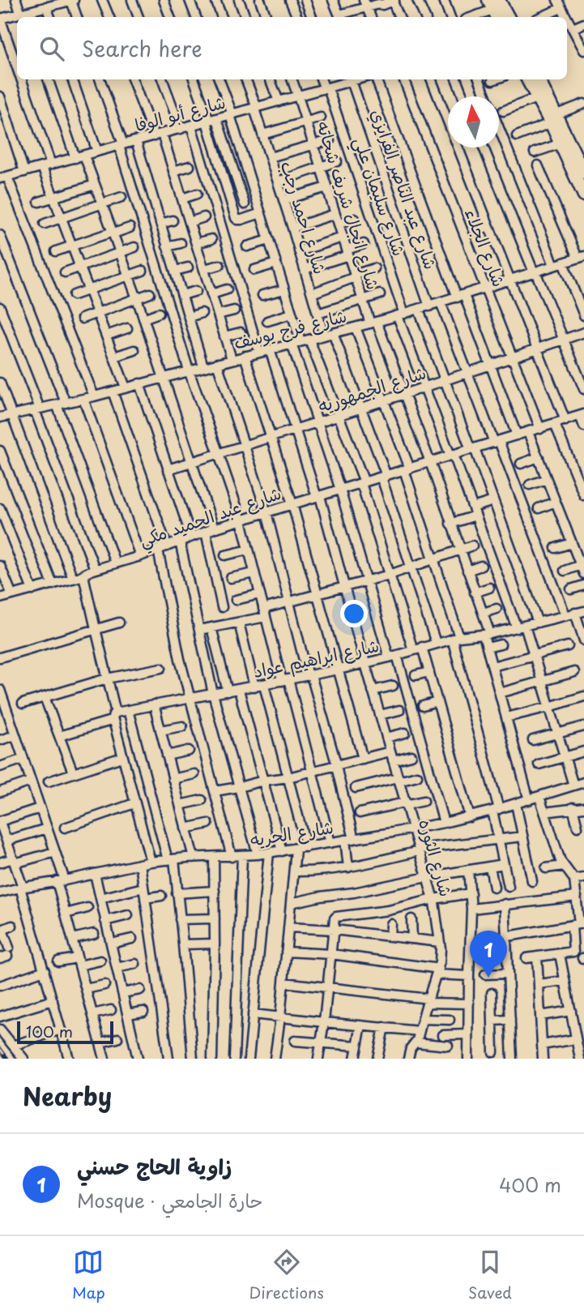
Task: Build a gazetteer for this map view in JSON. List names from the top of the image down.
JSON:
{
  "streets": {
    "street": [
      "شارع أبو الوفا",
      "شارع عبد الناصر الفرايزي",
      "شارع سليمان علي",
      "شارع انجال شريف شحاته",
      "شارع احمد رجب",
      "شارع الجلاء",
      "شارع فرج يوسف",
      "شارع الجمهوريه",
      "شارع عبد الحميد مكي",
      "شارع ابراهيم عواد",
      "شارع الحريه",
      "شارع الثوره"
    ]
  },
  "crossings": [
    ["شارع أبو الوفا", "شارع عبد الناصر الفرايزي"],
    ["شارع أبو الوفا", "شارع سليمان علي"],
    ["شارع أبو الوفا", "شارع انجال شريف شحاته"],
    ["شارع أبو الوفا", "شارع احمد رجب"],
    ["شارع عبد الناصر الفرايزي", "شارع فرج يوسف"],
    ["شارع سليمان علي", "شارع فرج يوسف"],
    ["شارع سليمان علي", "شارع الجمهوريه"],
    ["شارع سليمان علي", "شارع عبد الحميد مكي"],
    ["شارع سليمان علي", "شارع ابراهيم عواد"],
    ["شارع سليمان علي", "شارع الحريه"],
    ["شارع انجال شريف شحاته", "شارع فرج يوسف"],
    ["شارع انجال شريف شحاته", "شارع الجمهوريه"],
    ["شارع انجال شريف شحاته", "شارع عبد الحميد مكي"],
    ["شارع انجال شريف شحاته", "شارع ابراهيم عواد"],
    ["شارع انجال شريف شحاته", "شارع الحريه"],
    ["شارع احمد رجب", "شارع فرج يوسف"],
    ["شارع الجلاء", "شارع فرج يوسف"],
    ["شارع الجلاء", "شارع الجمهوريه"],
    ["شارع الجلاء", "شارع عبد الحميد مكي"],
    ["شارع فرج يوسف", "شارع الثوره"],
    ["شارع الجمهوريه", "شارع الثوره"],
    ["شارع عبد الحميد مكي", "شارع الثوره"],
    ["شارع ابراهيم عواد", "شارع الثوره"],
    ["شارع الحريه", "شارع الثوره"]
  ],
  "scale_bar": "100 m",
  "north": "top",
  "page": {
    "search": "Search here",
    "pins": "1",
    "scale": "100 m",
    "heading": "Nearby",
    "list": [
      {
        "mark": "1",
        "name": "زاوية الحاج حسني",
        "note": "Mosque · حارة الجامعي",
        "value": "400 m"
      }
    ],
    "nav": ["Map", "Directions", "Saved"]
  }
}
